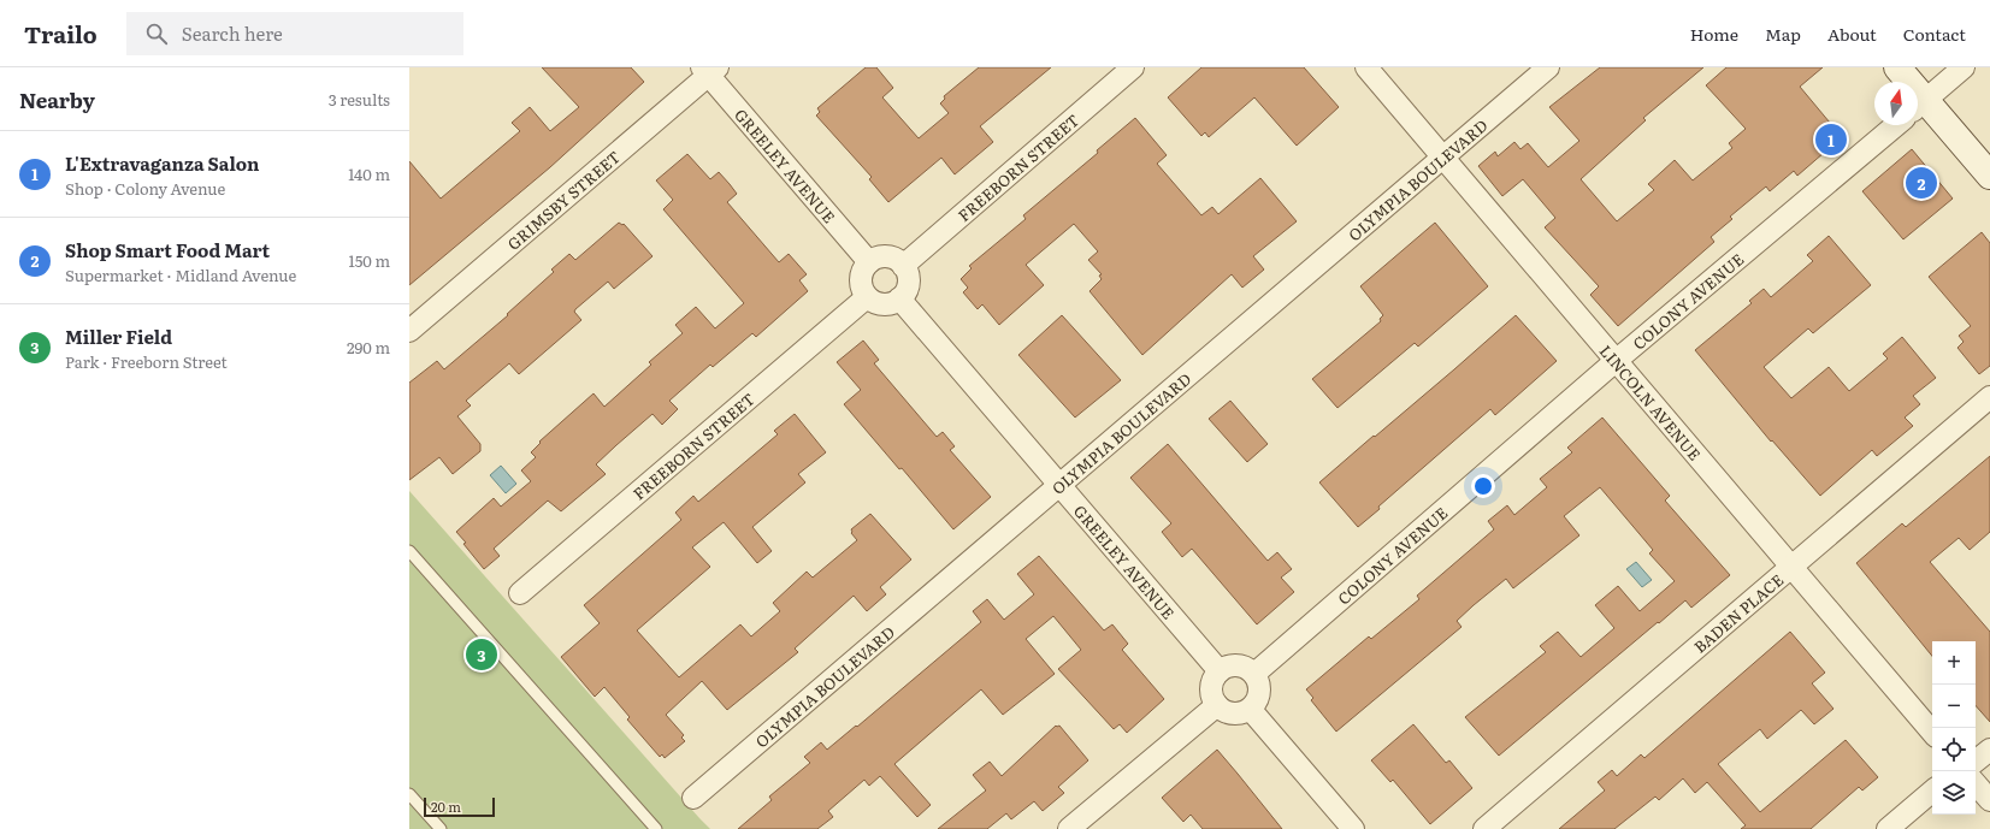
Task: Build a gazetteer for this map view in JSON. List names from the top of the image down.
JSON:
{
  "streets": {
    "street": [
      "GREELEY AVENUE",
      "FREEBORN STREET",
      "OLYMPIA BOULEVARD",
      "GRIMSBY STREET",
      "COLONY AVENUE",
      "LINCOLN AVENUE",
      "BADEN PLACE"
    ]
  },
  "crossings": [
    ["GREELEY AVENUE", "FREEBORN STREET"],
    ["GREELEY AVENUE", "OLYMPIA BOULEVARD"],
    ["GREELEY AVENUE", "GRIMSBY STREET"],
    ["GREELEY AVENUE", "COLONY AVENUE"],
    ["OLYMPIA BOULEVARD", "LINCOLN AVENUE"],
    ["COLONY AVENUE", "LINCOLN AVENUE"],
    ["LINCOLN AVENUE", "BADEN PLACE"]
  ],
  "scale_bar": "20 m",
  "north": "top",
  "page": {
    "header": "Trailo",
    "search": "Search here",
    "nav": [
      "Home",
      "Map",
      "About",
      "Contact"
    ],
    "heading": ["Nearby", "3 results"],
    "pins": ["1", "2", "3"],
    "list": [
      {
        "mark": "1",
        "name": "L'Extravaganza Salon",
        "note": "Shop · Colony Avenue",
        "value": "140 m"
      },
      {
        "mark": "2",
        "name": "Shop Smart Food Mart",
        "note": "Supermarket · Midland Avenue",
        "value": "150 m"
      },
      {
        "mark": "3",
        "name": "Miller Field",
        "note": "Park · Freeborn Street",
        "value": "290 m"
      }
    ],
    "map_buttons": ["+", "−"],
    "scale": "20 m"
  }
}
